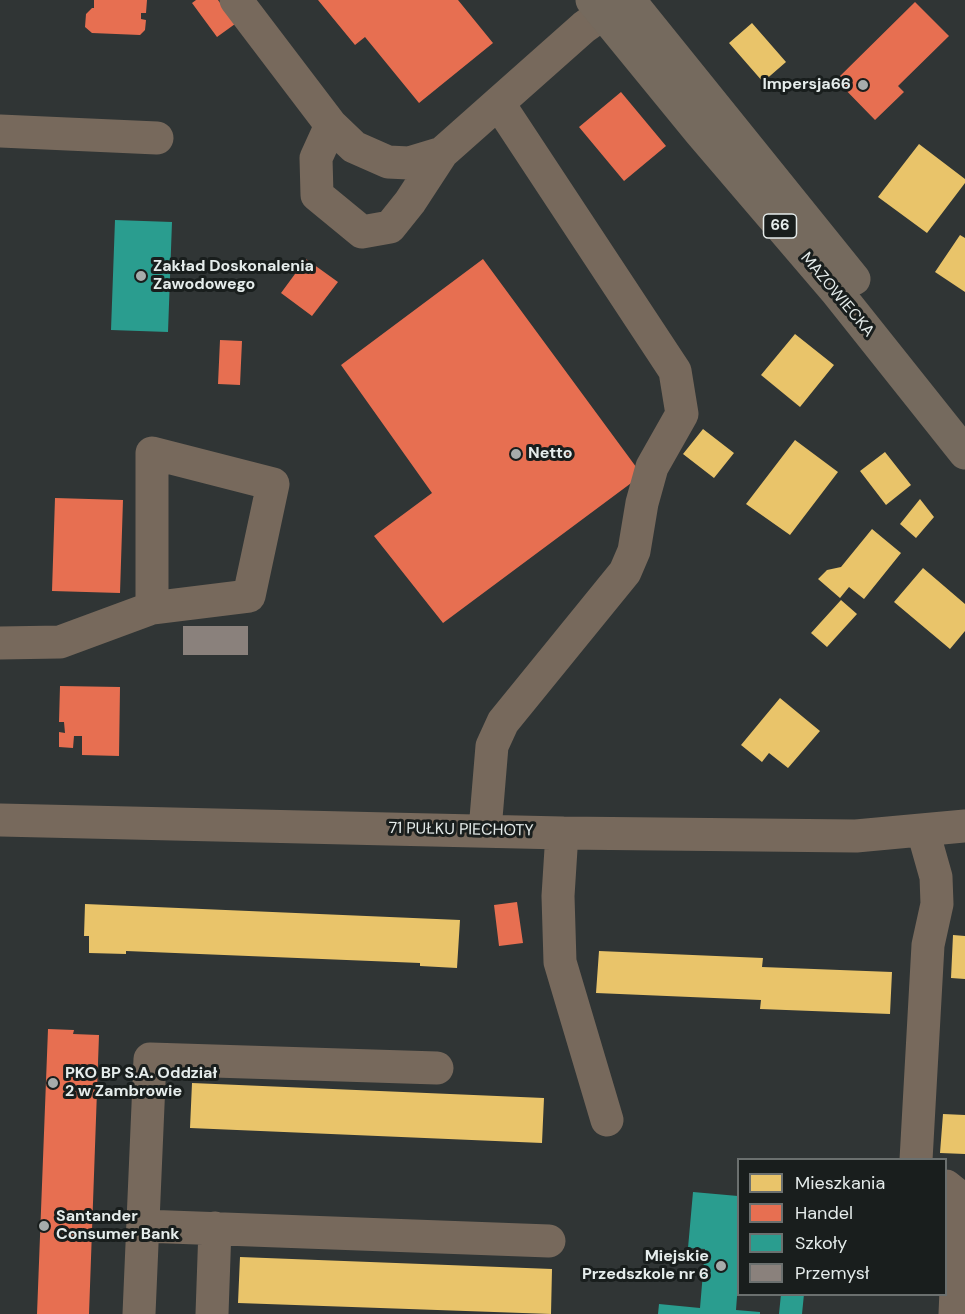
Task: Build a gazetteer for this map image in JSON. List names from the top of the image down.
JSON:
{
  "streets": {
    "main road": ["66", "MAZOWIECKA"],
    "street": ["71 PUŁKU PIECHOTY"]
  },
  "places": [
    "Impersja66",
    "Zakład Doskonalenia Zawodowego",
    "Netto",
    "PKO BP S.A. Oddział 2 w Zambrowie",
    "Santander Consumer Bank",
    "Miejskie Przedszkole nr 6"
  ],
  "legend": [
    "Mieszkania",
    "Handel",
    "Szkoły",
    "Przemysł"
  ]
}
